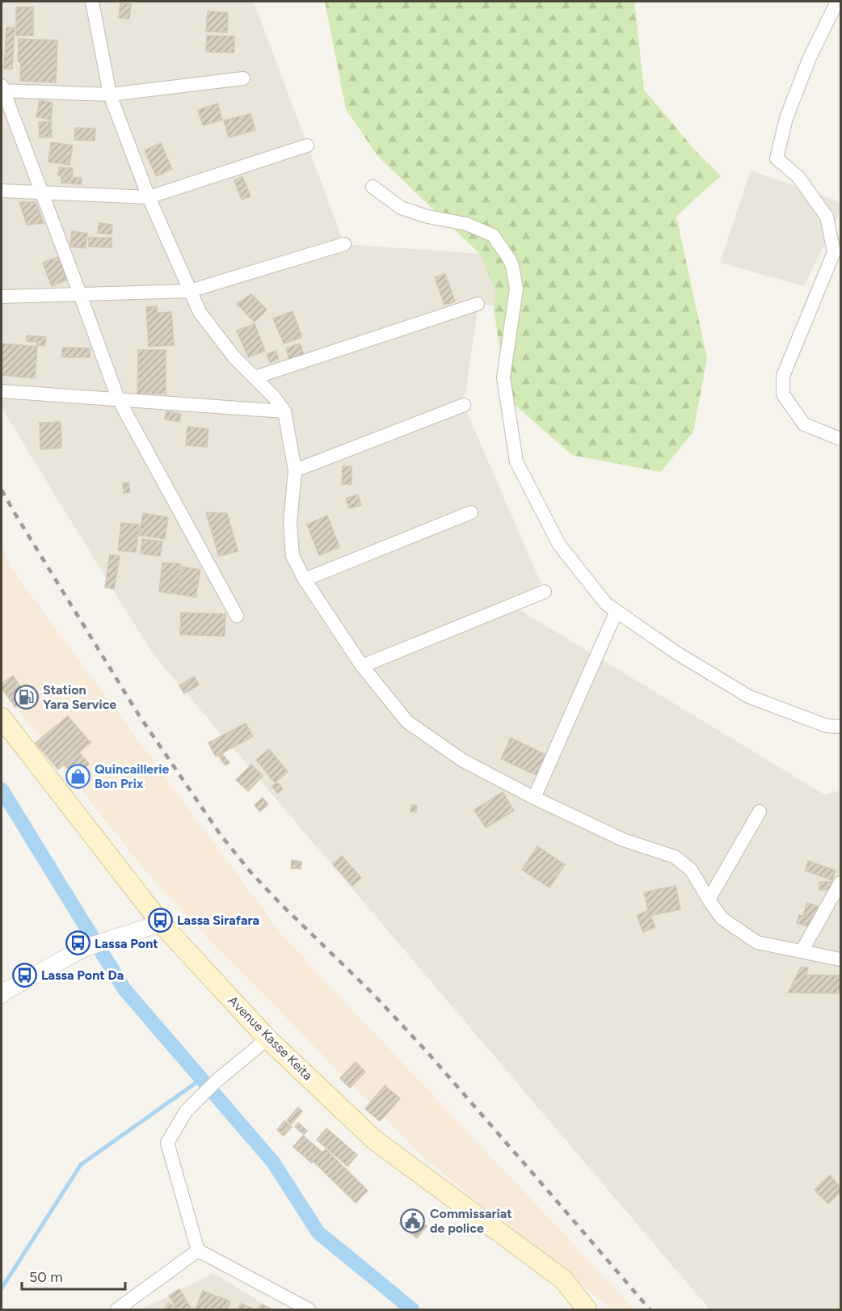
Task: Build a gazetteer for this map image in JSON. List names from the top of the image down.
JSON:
{
  "streets": {
    "main road": ["Avenue Kasse Keita"]
  },
  "places": {
    "fuel station": ["Station Yara Service"],
    "shop": ["Quincaillerie Bon Prix"],
    "bus stop": ["Lassa Sirafara", "Lassa Pont", "Lassa Pont Da"],
    "public building": ["Commissariat de police"]
  },
  "scale_bar": "50 m"
}
